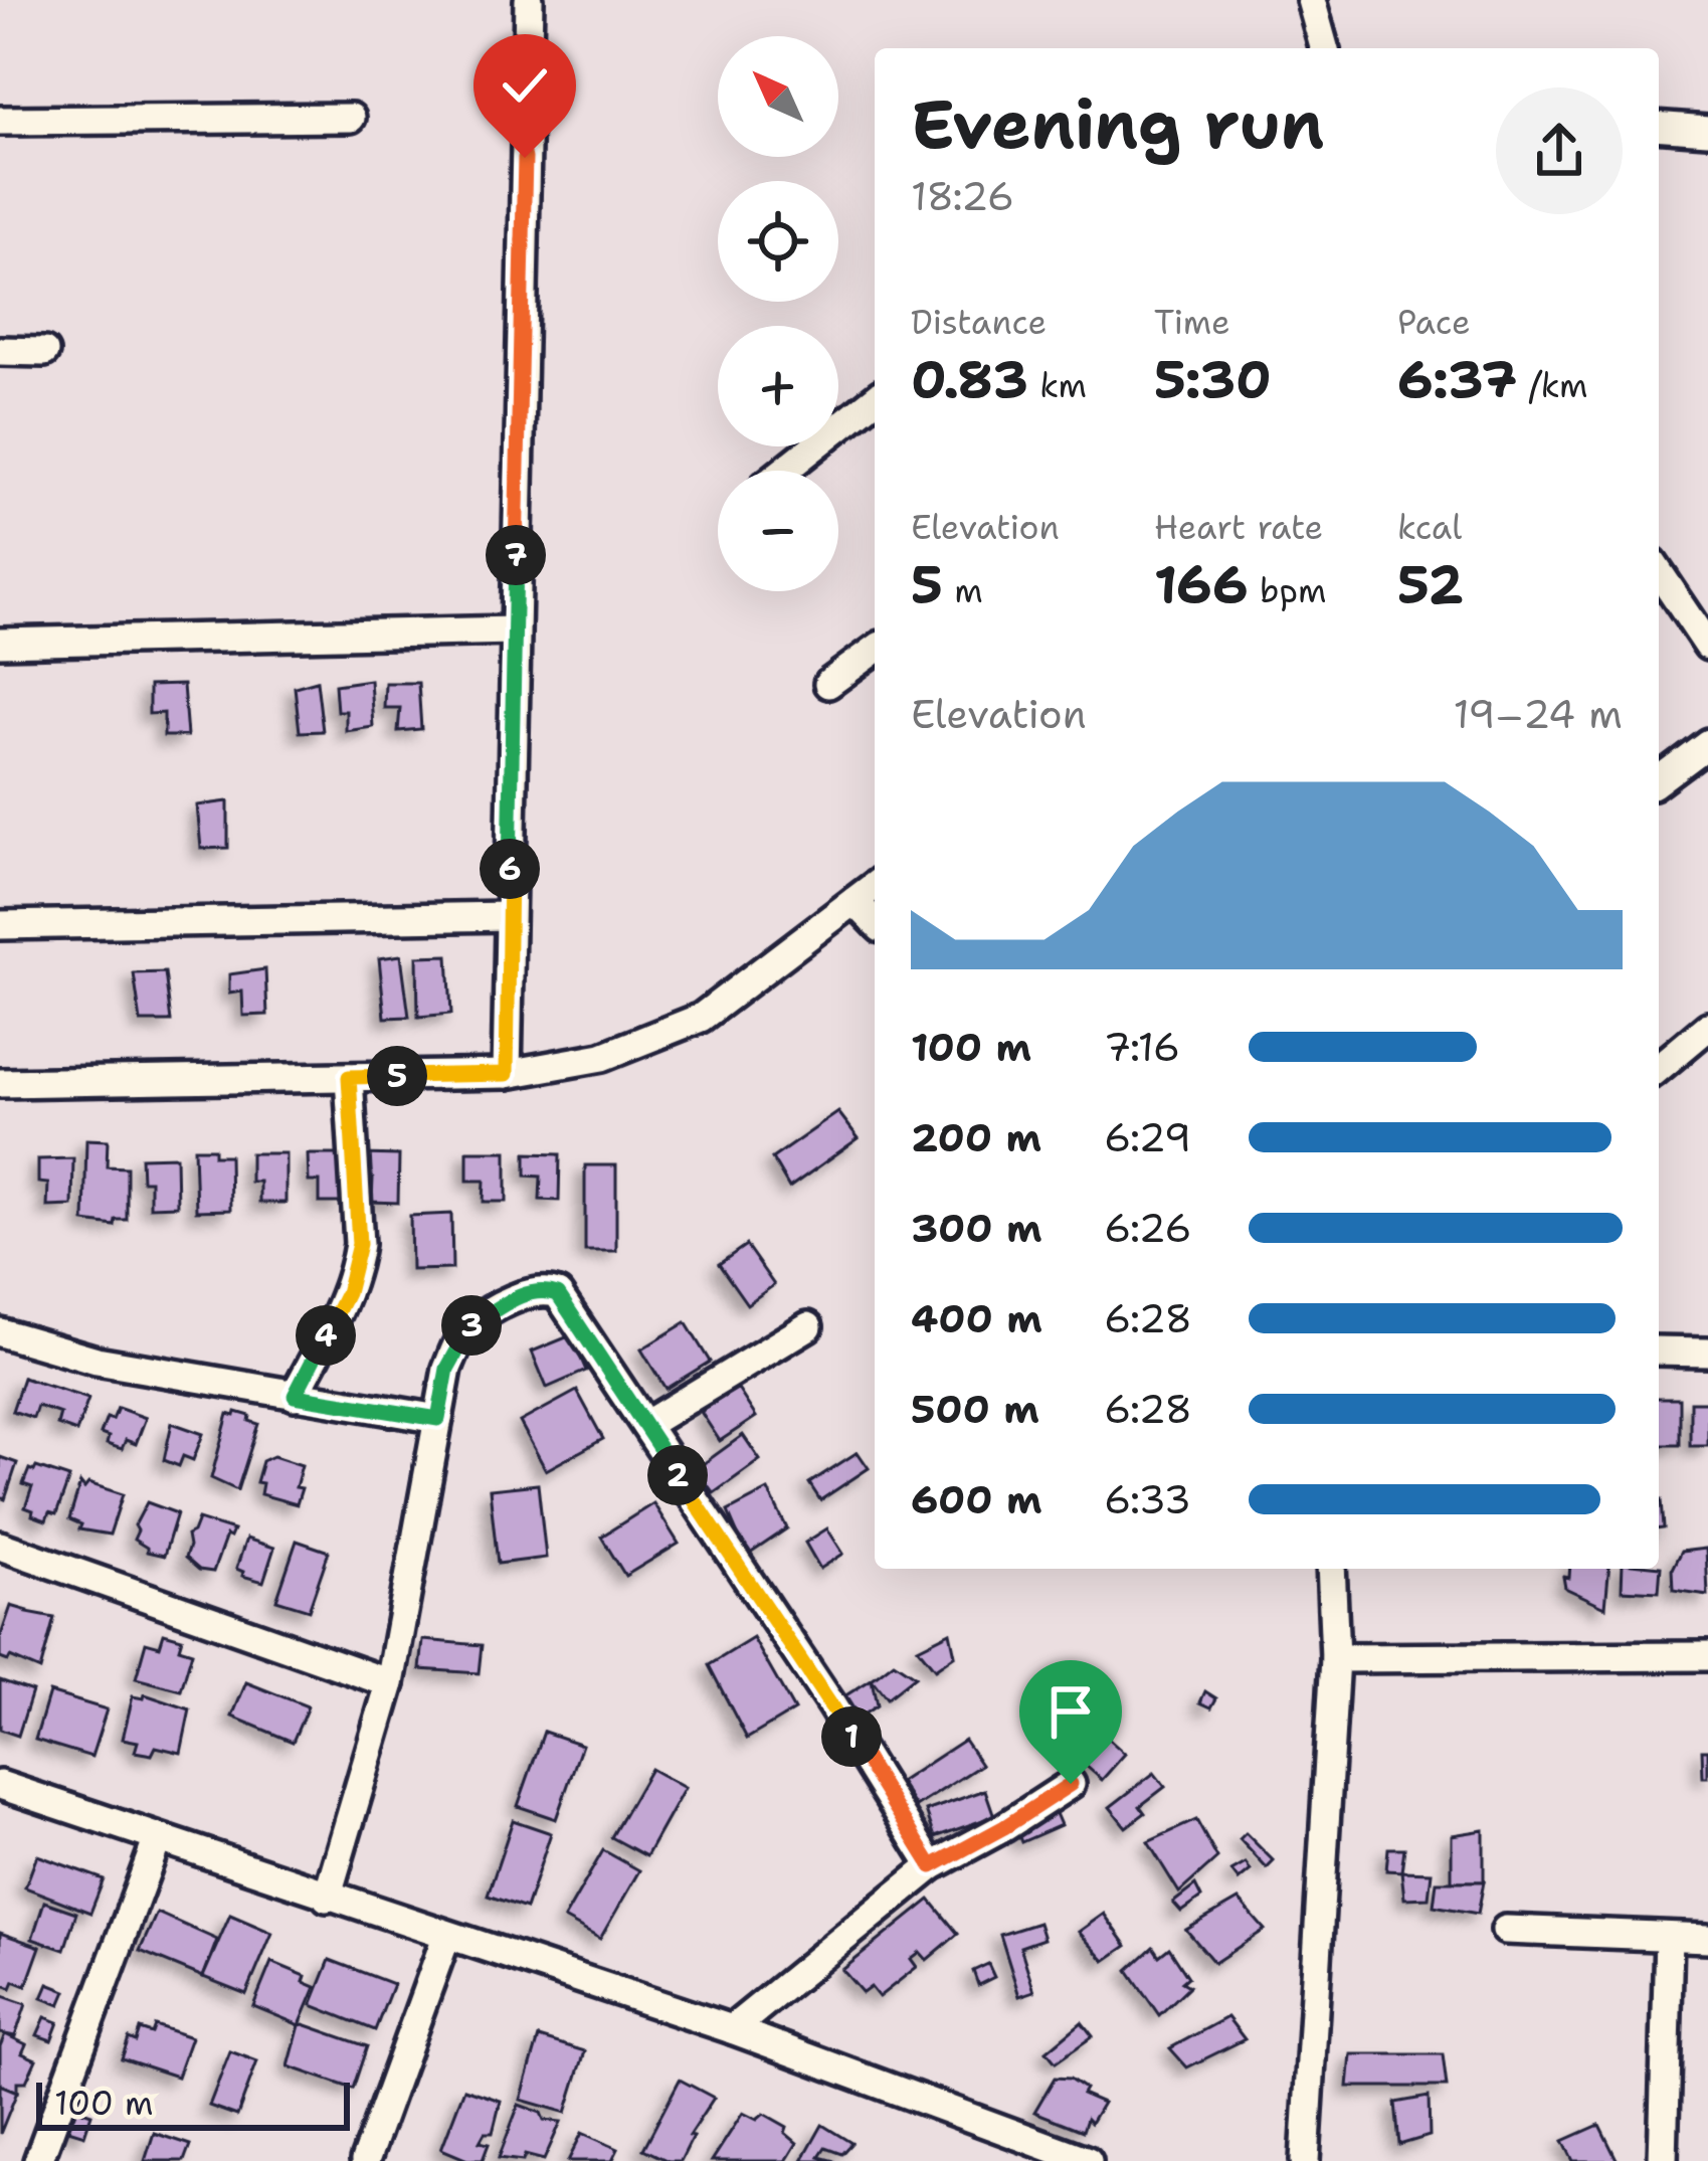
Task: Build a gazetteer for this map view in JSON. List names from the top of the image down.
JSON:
{
  "scale_bar": "100 m",
  "north": "top left",
  "page": {
    "map_buttons": ["+", "−"],
    "heading": ["Evening run", "18:26"],
    "stats": [
      ["Distance", "0.83 km"],
      ["Time", "5:30"],
      ["Pace", "6:37 /km"],
      ["Elevation", "5 m"],
      ["Heart rate", "166 bpm"],
      ["kcal", "52"]
    ],
    "pins": [
      "7",
      "6",
      "5",
      "3",
      "4",
      "2",
      "1"
    ],
    "chart": ["Elevation", "19–24 m"],
    "list": [
      {
        "name": "100 m",
        "note": "7:16"
      },
      {
        "name": "200 m",
        "note": "6:29"
      },
      {
        "name": "300 m",
        "note": "6:26"
      },
      {
        "name": "400 m",
        "note": "6:28"
      },
      {
        "name": "500 m",
        "note": "6:28"
      },
      {
        "name": "600 m",
        "note": "6:33"
      }
    ],
    "scale": "100 m"
  }
}
